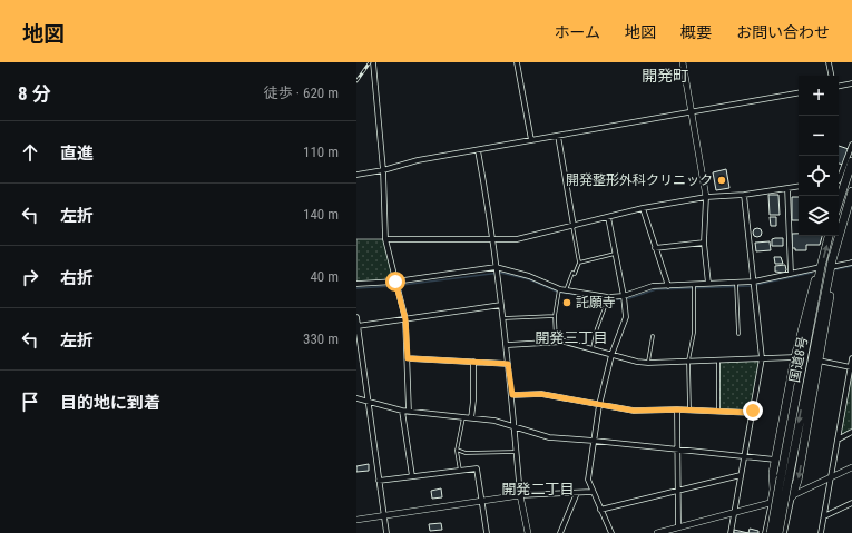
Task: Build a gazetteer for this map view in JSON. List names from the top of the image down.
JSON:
{
  "streets": {
    "highway": ["国道8号"]
  },
  "districts": ["開発町", "開発三丁目", "開発二丁目"],
  "places": ["開発整形外科クリニック", "託願寺"],
  "page": {
    "header": "地図",
    "nav": [
      "ホーム",
      "地図",
      "概要",
      "お問い合わせ"
    ],
    "heading": ["8 分", "徒歩 · 620 m"],
    "map_buttons": ["+", "−"],
    "list": [
      ["直進", "110 m"],
      ["左折", "140 m"],
      ["右折", "40 m"],
      ["左折", "330 m"],
      "目的地に到着"
    ]
  }
}
